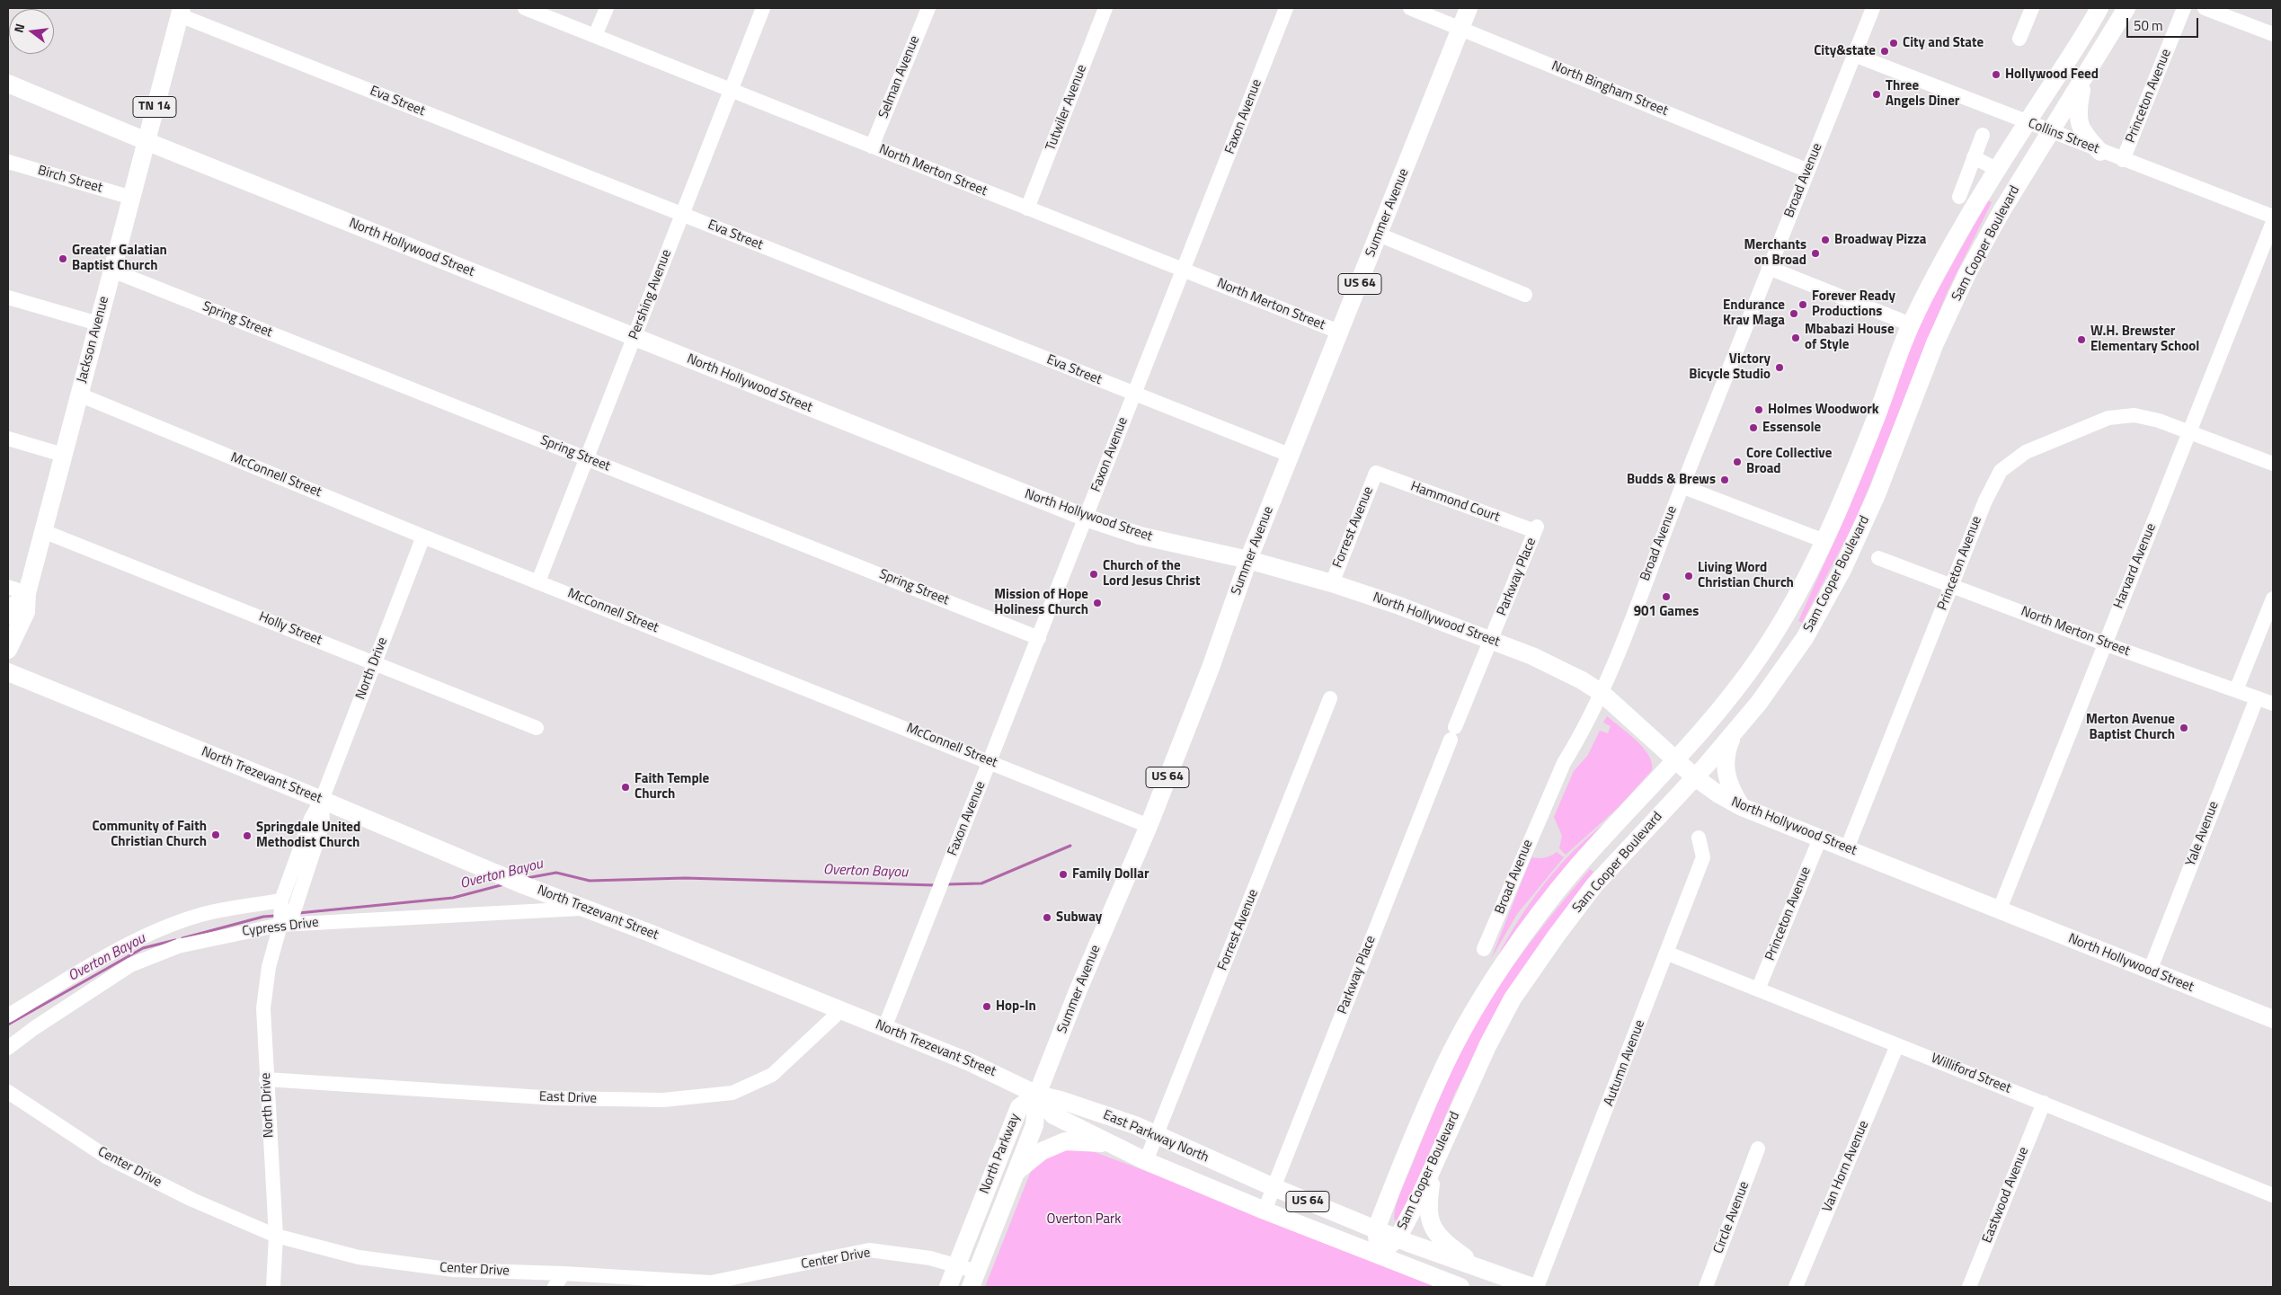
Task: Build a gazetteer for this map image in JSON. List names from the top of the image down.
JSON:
{
  "streets": {
    "main road": [
      "TN 14",
      "Summer Avenue",
      "Sam Cooper Boulevard",
      "North Hollywood Street",
      "US 64",
      "Jackson Avenue",
      "North Trezevant Street",
      "East Parkway North",
      "North Parkway"
    ],
    "street": [
      "Selman Avenue",
      "North Bingham Street",
      "Princeton Avenue",
      "Eva Street",
      "Tutwiler Avenue",
      "Faxon Avenue",
      "Collins Street",
      "North Merton Street",
      "Birch Street",
      "Broad Avenue",
      "Pershing Avenue",
      "Spring Street",
      "McConnell Street",
      "Hammond Court",
      "Forrest Avenue",
      "Harvard Avenue",
      "Parkway Place",
      "Holly Street",
      "North Drive",
      "Yale Avenue",
      "Cypress Drive",
      "Autumn Avenue",
      "Williford Street",
      "East Drive",
      "Van Horn Avenue",
      "Center Drive",
      "Eastwood Avenue",
      "Circle Avenue"
    ]
  },
  "crossings": [
    ["Selman Avenue", "North Merton Street"],
    ["North Bingham Street", "Broad Avenue"],
    ["North Bingham Street", "Summer Avenue"],
    ["Princeton Avenue", "Collins Street"],
    ["Princeton Avenue", "North Merton Street"],
    ["Princeton Avenue", "North Hollywood Street"],
    ["Princeton Avenue", "Harvard Avenue"],
    ["Princeton Avenue", "Williford Street"],
    ["Eva Street", "Faxon Avenue"],
    ["Eva Street", "Summer Avenue"],
    ["Eva Street", "Pershing Avenue"],
    ["Eva Street", "Jackson Avenue"],
    ["Tutwiler Avenue", "North Merton Street"],
    ["Faxon Avenue", "North Merton Street"],
    ["Faxon Avenue", "North Hollywood Street"],
    ["Faxon Avenue", "Spring Street"],
    ["Faxon Avenue", "McConnell Street"],
    ["Faxon Avenue", "North Trezevant Street"],
    ["Collins Street", "Broad Avenue"],
    ["Collins Street", "Sam Cooper Boulevard"],
    ["North Merton Street", "Summer Avenue"],
    ["North Merton Street", "Pershing Avenue"],
    ["North Merton Street", "Harvard Avenue"],
    ["North Merton Street", "Yale Avenue"],
    ["Birch Street", "Jackson Avenue"],
    ["Broad Avenue", "North Hollywood Street"],
    ["Summer Avenue", "North Hollywood Street"],
    ["Summer Avenue", "McConnell Street"],
    ["Summer Avenue", "North Trezevant Street"],
    ["Summer Avenue", "East Parkway North"],
    ["Summer Avenue", "North Parkway"],
    ["Sam Cooper Boulevard", "North Hollywood Street"],
    ["Sam Cooper Boulevard", "East Parkway North"],
    ["North Hollywood Street", "Pershing Avenue"],
    ["North Hollywood Street", "Jackson Avenue"],
    ["North Hollywood Street", "Forrest Avenue"],
    ["North Hollywood Street", "Harvard Avenue"],
    ["North Hollywood Street", "Parkway Place"],
    ["North Hollywood Street", "Yale Avenue"],
    ["Pershing Avenue", "Spring Street"],
    ["Pershing Avenue", "McConnell Street"],
    ["Spring Street", "Jackson Avenue"],
    ["Jackson Avenue", "McConnell Street"],
    ["Jackson Avenue", "Holly Street"],
    ["McConnell Street", "North Drive"],
    ["Hammond Court", "Forrest Avenue"],
    ["Hammond Court", "Parkway Place"],
    ["Forrest Avenue", "East Parkway North"],
    ["Parkway Place", "East Parkway North"],
    ["Holly Street", "North Drive"],
    ["North Drive", "North Trezevant Street"],
    ["North Drive", "Cypress Drive"],
    ["North Drive", "East Drive"],
    ["North Drive", "Center Drive"],
    ["North Trezevant Street", "Cypress Drive"],
    ["North Trezevant Street", "East Drive"],
    ["North Trezevant Street", "East Parkway North"],
    ["North Trezevant Street", "North Parkway"],
    ["Autumn Avenue", "Williford Street"],
    ["Williford Street", "Van Horn Avenue"],
    ["Williford Street", "Eastwood Avenue"],
    ["East Parkway North", "North Parkway"],
    ["North Parkway", "Center Drive"]
  ],
  "water": ["Overton Bayou"],
  "parks": ["Overton Park"],
  "places": [
    "City and State",
    "City&state",
    "Hollywood Feed",
    "Three Angels Diner",
    "Broadway Pizza",
    "Merchants on Broad",
    "Greater Galatian Baptist Church",
    "Forever Ready Productions",
    "Endurance Krav Maga",
    "Mbabazi House of Style",
    "W.H. Brewster Elementary School",
    "Victory Bicycle Studio",
    "Holmes Woodwork",
    "Essensole",
    "Core Collective Broad",
    "Budds & Brews",
    "Church of the Lord Jesus Christ",
    "Living Word Christian Church",
    "901 Games",
    "Mission of Hope Holiness Church",
    "Merton Avenue Baptist Church",
    "Faith Temple Church",
    "Community of Faith Christian Church",
    "Springdale United Methodist Church",
    "Family Dollar",
    "Subway",
    "Hop-In"
  ],
  "scale_bar": "50 m",
  "north": "left"
}
